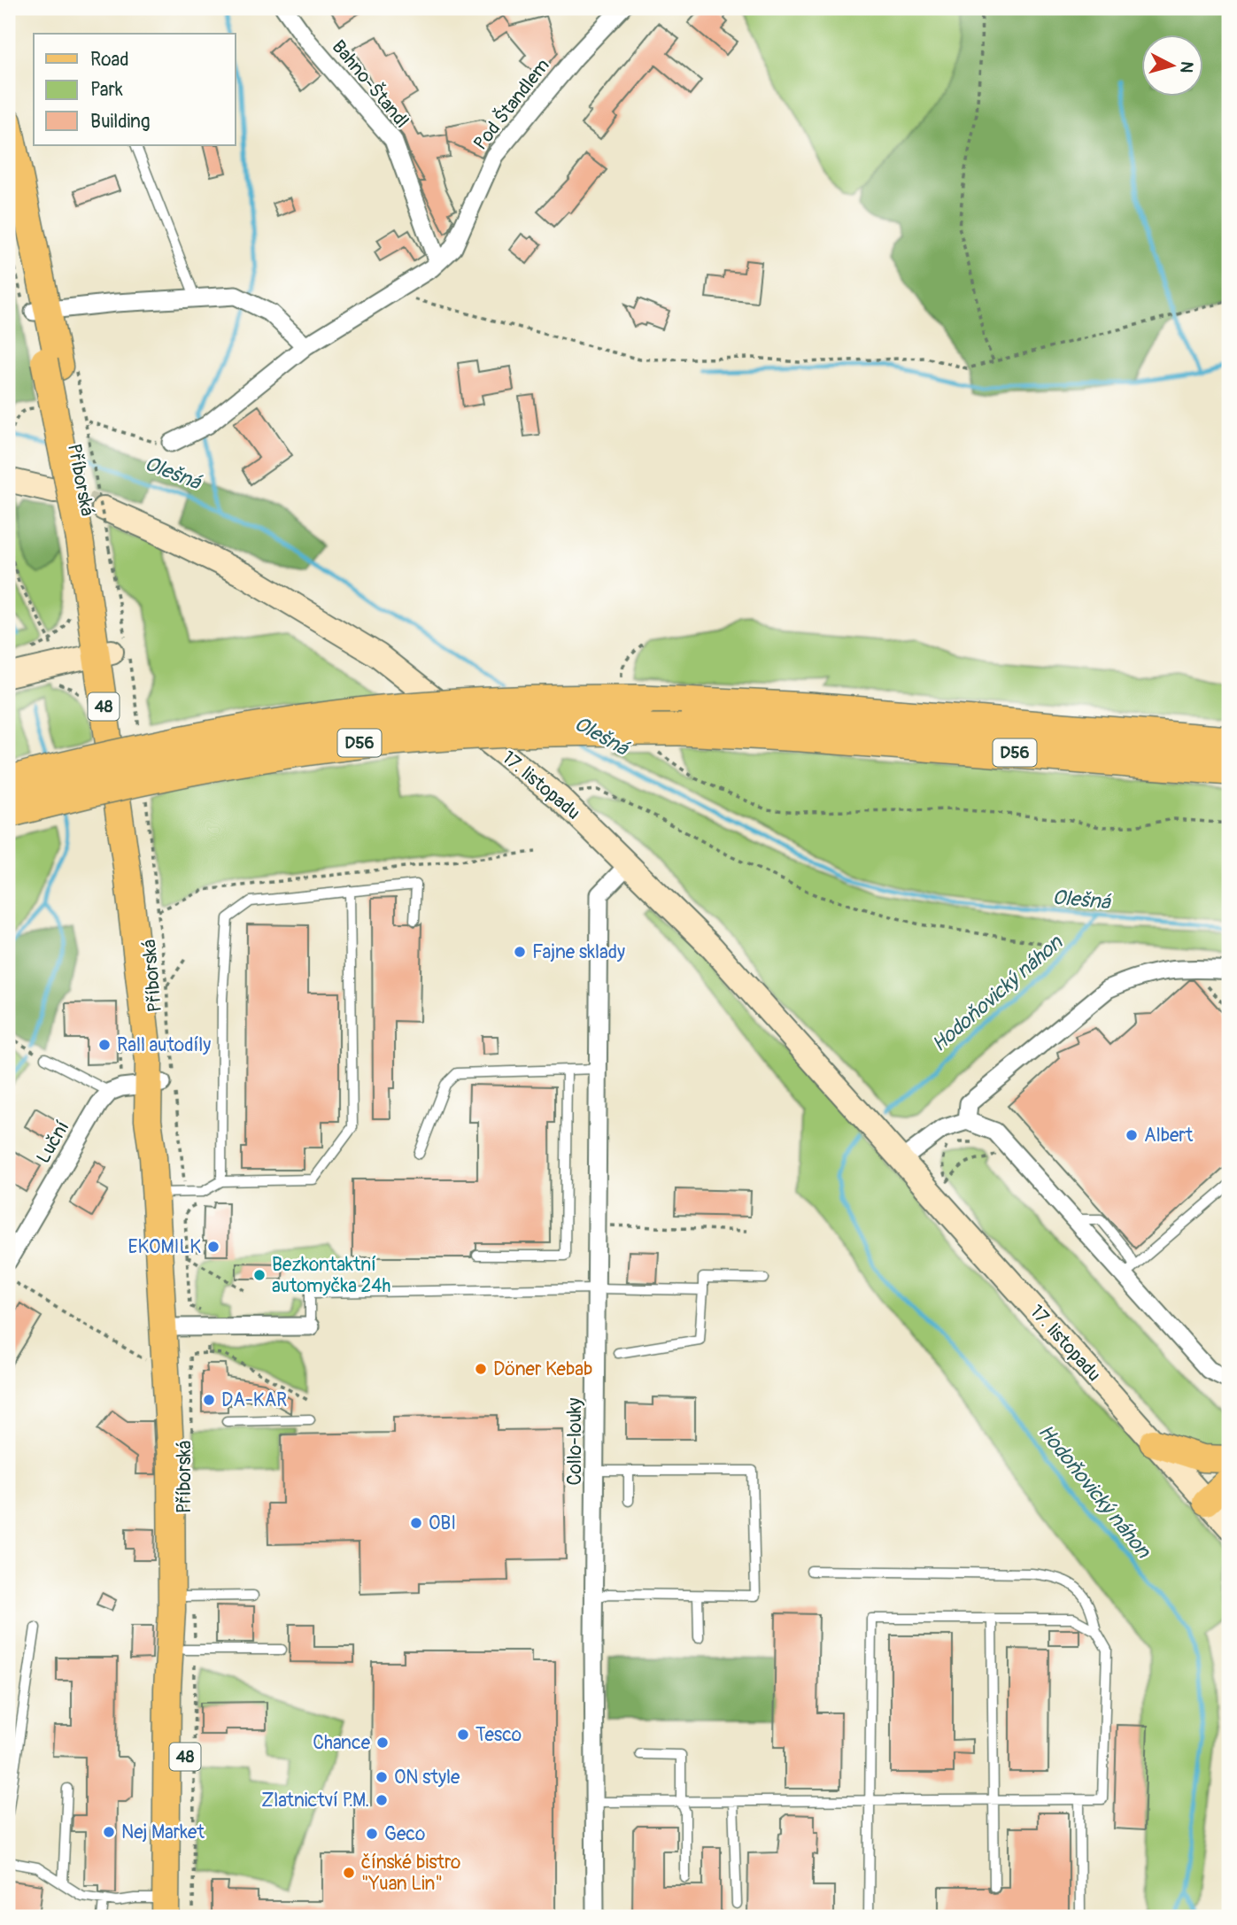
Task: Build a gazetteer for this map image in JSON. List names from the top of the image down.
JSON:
{
  "streets": {
    "highway": ["D56"],
    "main road": ["Příborská", "48", "17. listopadu"],
    "street": [
      "Bahno-Štandl",
      "Pod Štandlem",
      "Luční",
      "Collo-louky"
    ]
  },
  "crossings": [
    ["Bahno-Štandl", "Pod Štandlem"],
    ["17. listopadu", "Collo-louky"]
  ],
  "water": ["Olešná", "Hodoňovický náhon"],
  "places": [
    "Fajne sklady",
    "Rall autodíly",
    "Albert",
    "EKOMILK",
    "Bezkontaktní automyčka 24h",
    "Döner Kebab",
    "DA-KAR",
    "OBI",
    "Tesco",
    "Chance",
    "ON style",
    "Zlatnictví P.M.",
    "Nej Market",
    "Geco",
    "čínské bistro \"Yuan Lin\""
  ],
  "legend": ["Road", "Park", "Building"],
  "north": "right"
}
